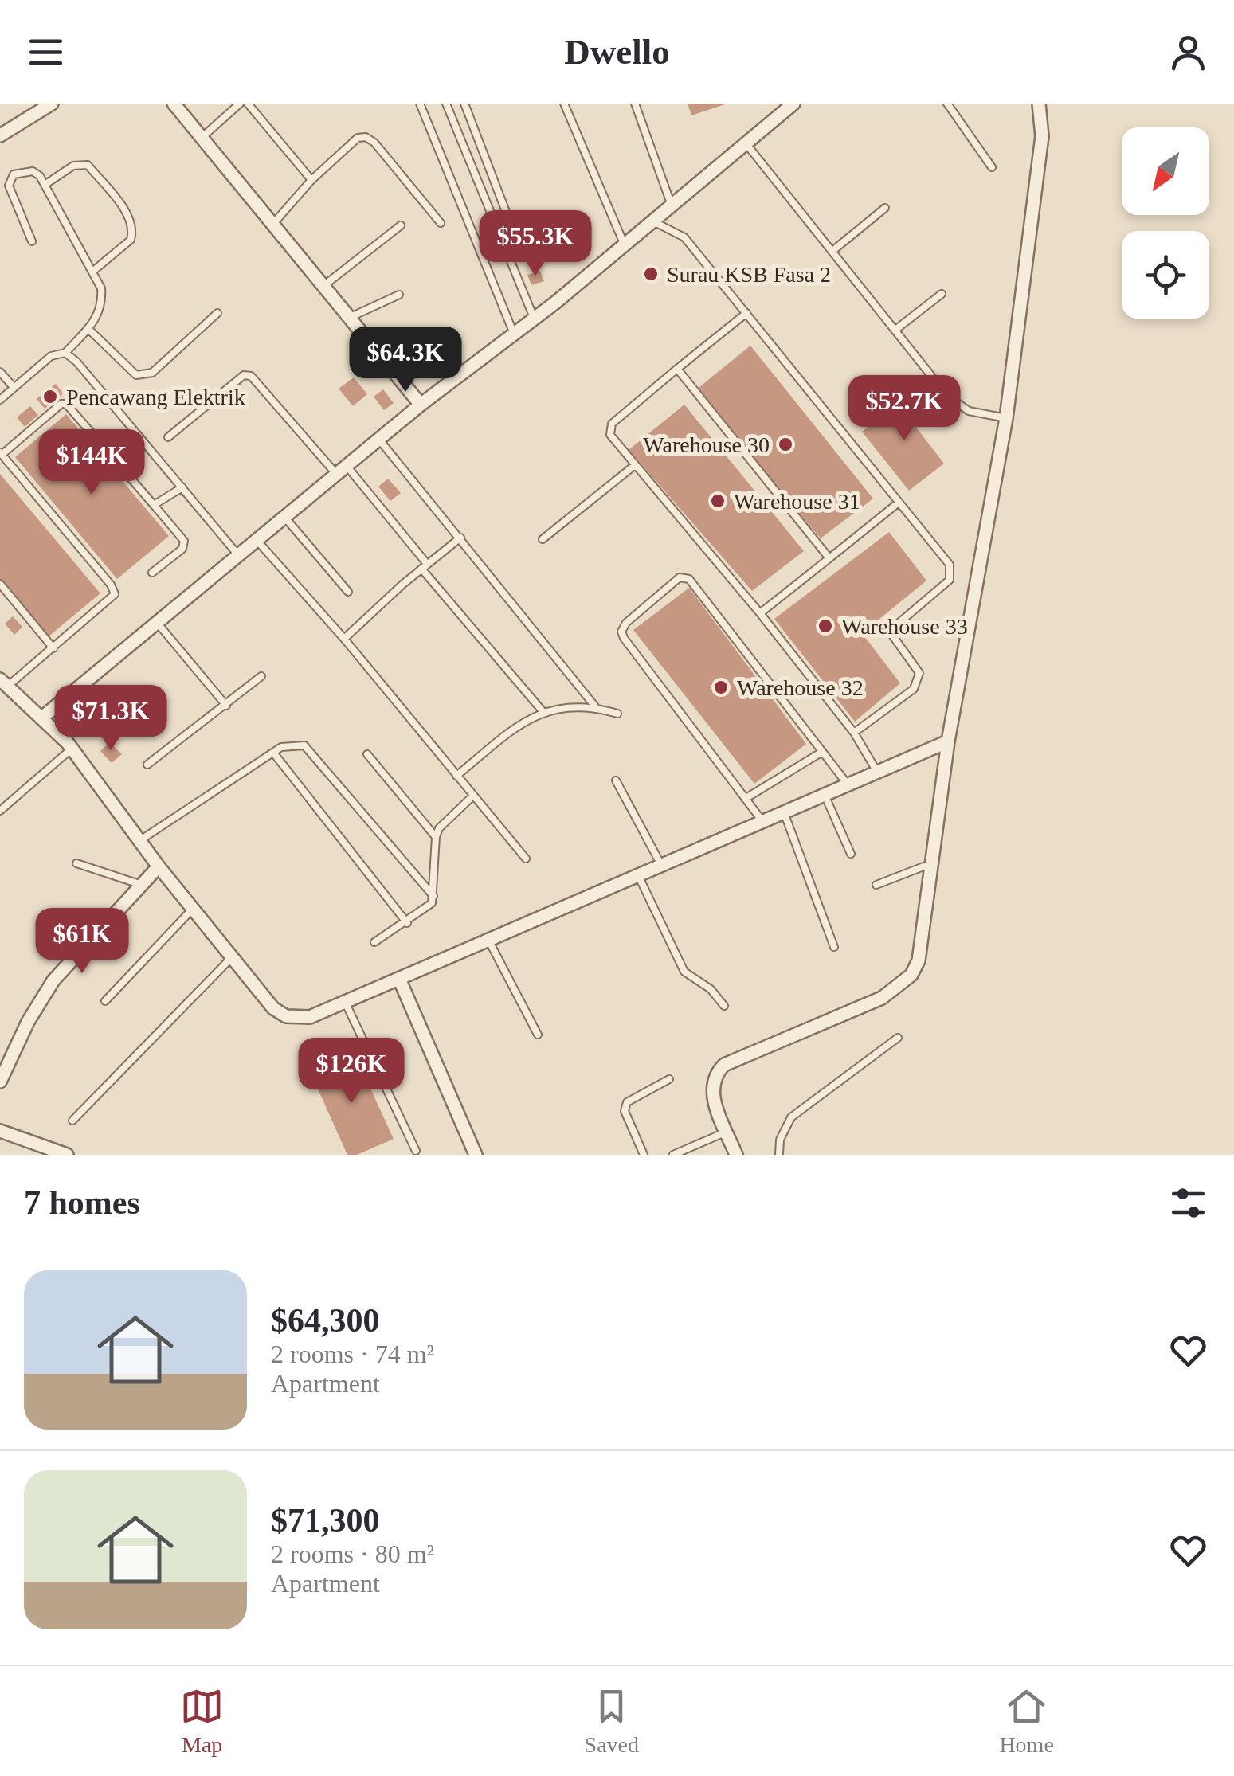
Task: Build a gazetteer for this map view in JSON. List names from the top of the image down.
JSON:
{
  "places": [
    "Surau KSB Fasa 2",
    "Pencawang Elektrik",
    "Warehouse 30",
    "Warehouse 31",
    "Warehouse 33",
    "Warehouse 32"
  ],
  "north": "bottom left",
  "page": {
    "header": "Dwello",
    "price": [
      "$55.3K",
      "$64.3K",
      "$52.7K",
      "$144K",
      "$71.3K",
      "$61K",
      "$126K"
    ],
    "heading": "7 homes",
    "list": [
      {
        "name": "$64,300",
        "note": "2 rooms · 74 m² · Apartment"
      },
      {
        "name": "$71,300",
        "note": "2 rooms · 80 m² · Apartment"
      }
    ],
    "tabs": ["Map", "Saved", "Home"]
  }
}
